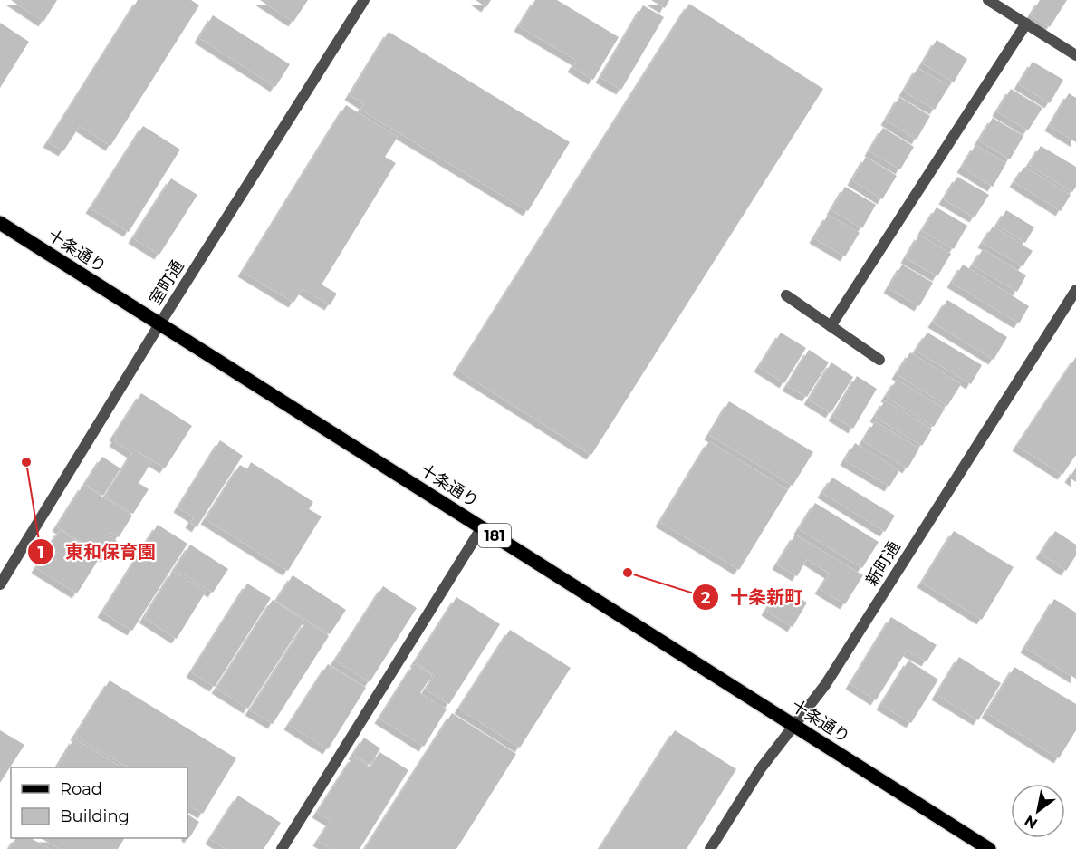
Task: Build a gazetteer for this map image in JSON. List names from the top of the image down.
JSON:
{
  "streets": {
    "main road": ["十条通り", "181"],
    "street": ["室町通", "新町通"]
  },
  "crossings": [
    ["十条通り", "室町通"],
    ["十条通り", "新町通"]
  ],
  "places": ["東和保育園", "十条新町"],
  "legend": ["Road", "Building"],
  "north": "bottom left"
}
